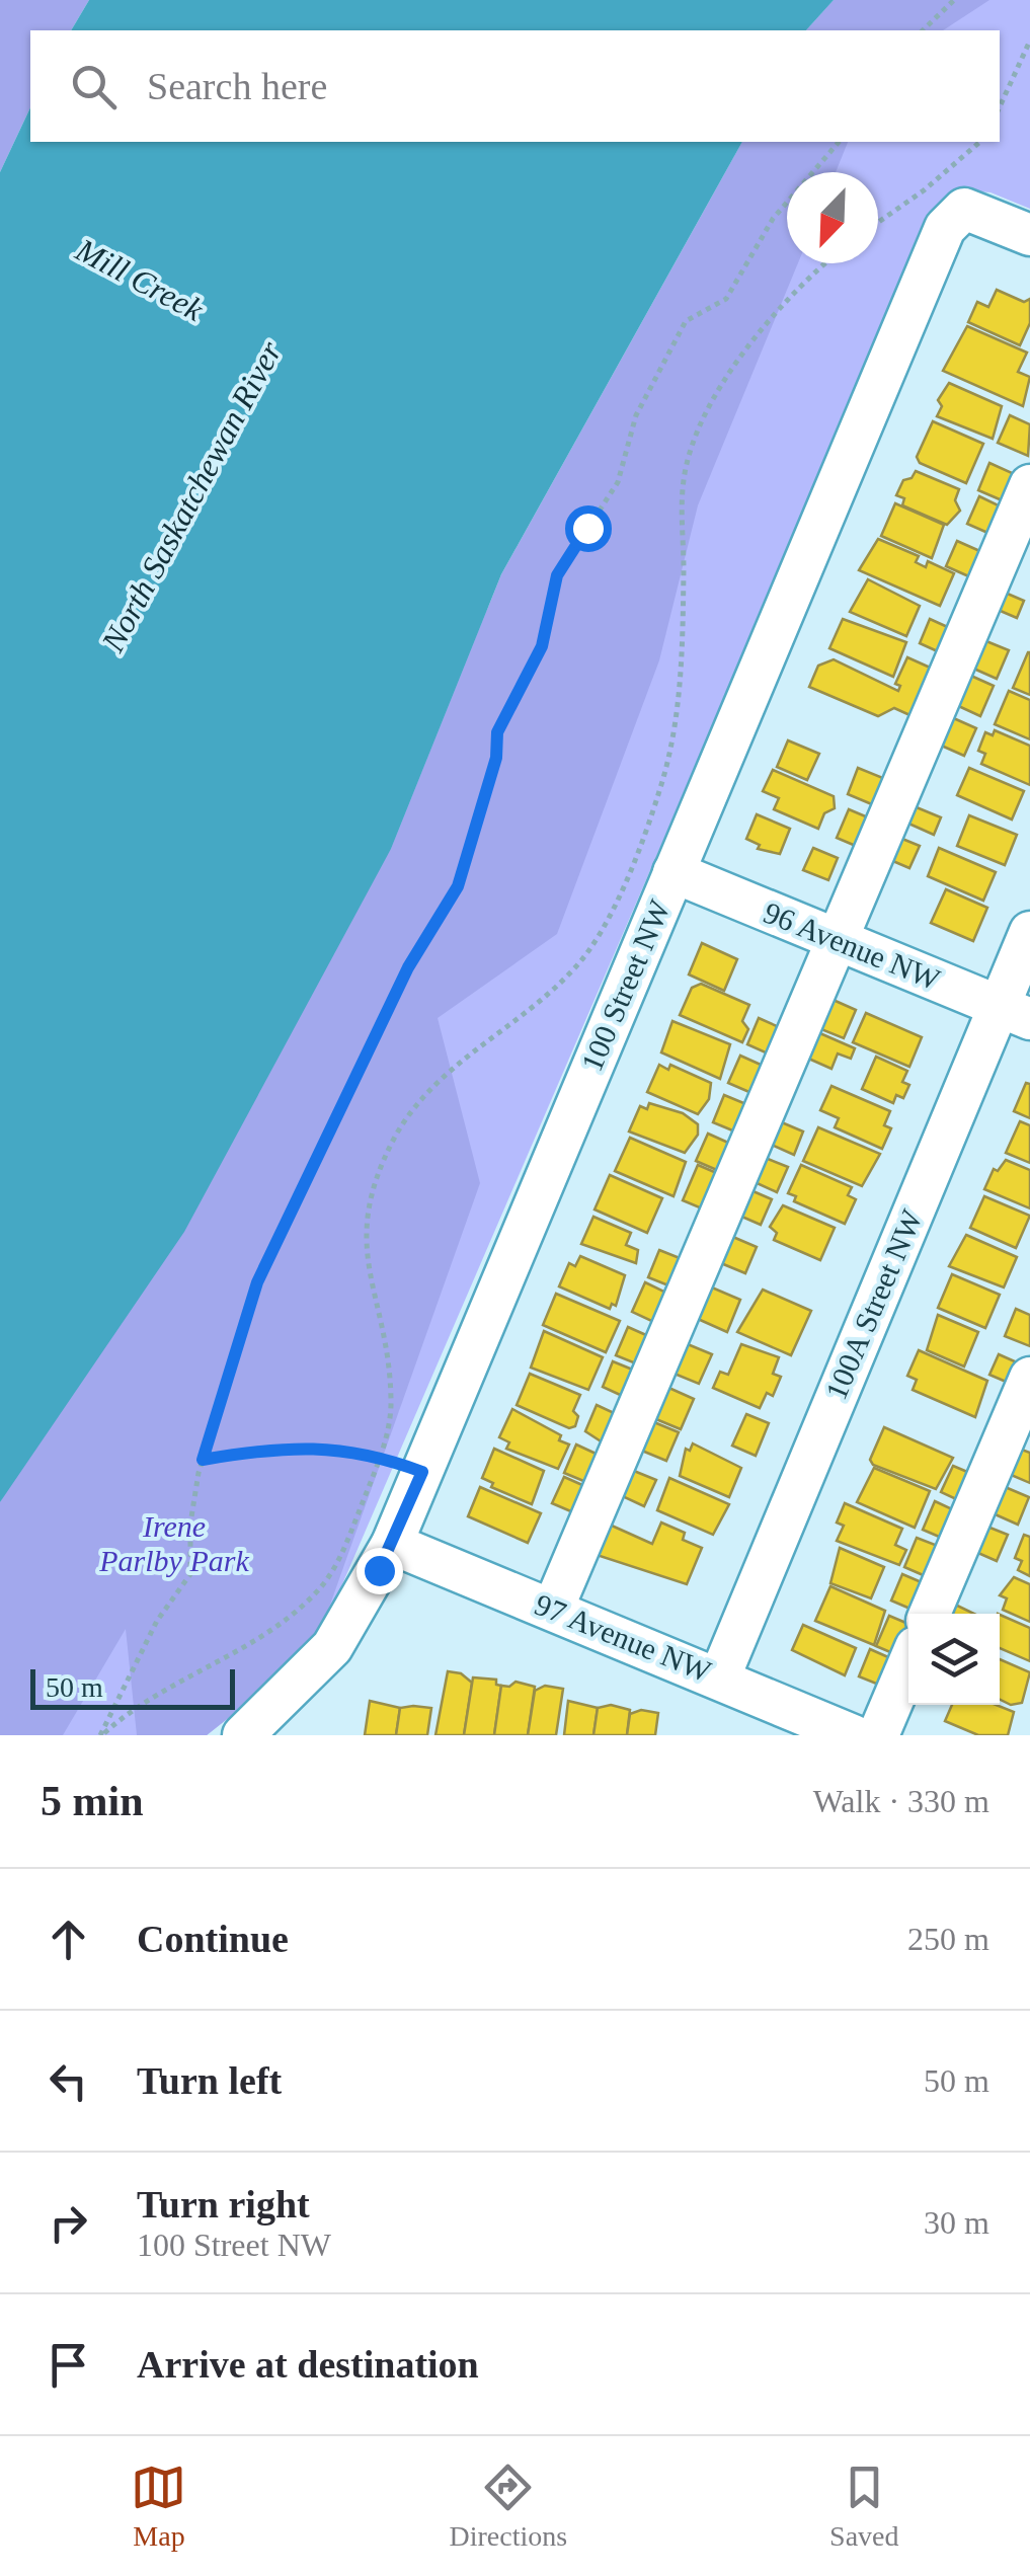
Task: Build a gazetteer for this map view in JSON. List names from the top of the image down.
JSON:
{
  "streets": {
    "street": [
      "96 Avenue NW",
      "100 Street NW",
      "100A Street NW",
      "97 Avenue NW"
    ]
  },
  "crossings": [
    ["96 Avenue NW", "100 Street NW"],
    ["96 Avenue NW", "100A Street NW"],
    ["100 Street NW", "97 Avenue NW"],
    ["100A Street NW", "97 Avenue NW"]
  ],
  "water": ["Mill Creek", "North Saskatchewan River"],
  "parks": ["Irene Parlby Park"],
  "scale_bar": "50 m",
  "north": "bottom left",
  "page": {
    "search": "Search here",
    "scale": "50 m",
    "heading": ["5 min", "Walk · 330 m"],
    "list": [
      ["Continue", "250 m"],
      ["Turn left", "50 m"],
      ["Turn right", "100 Street NW", "30 m"],
      "Arrive at destination"
    ],
    "nav": ["Map", "Directions", "Saved"]
  }
}
